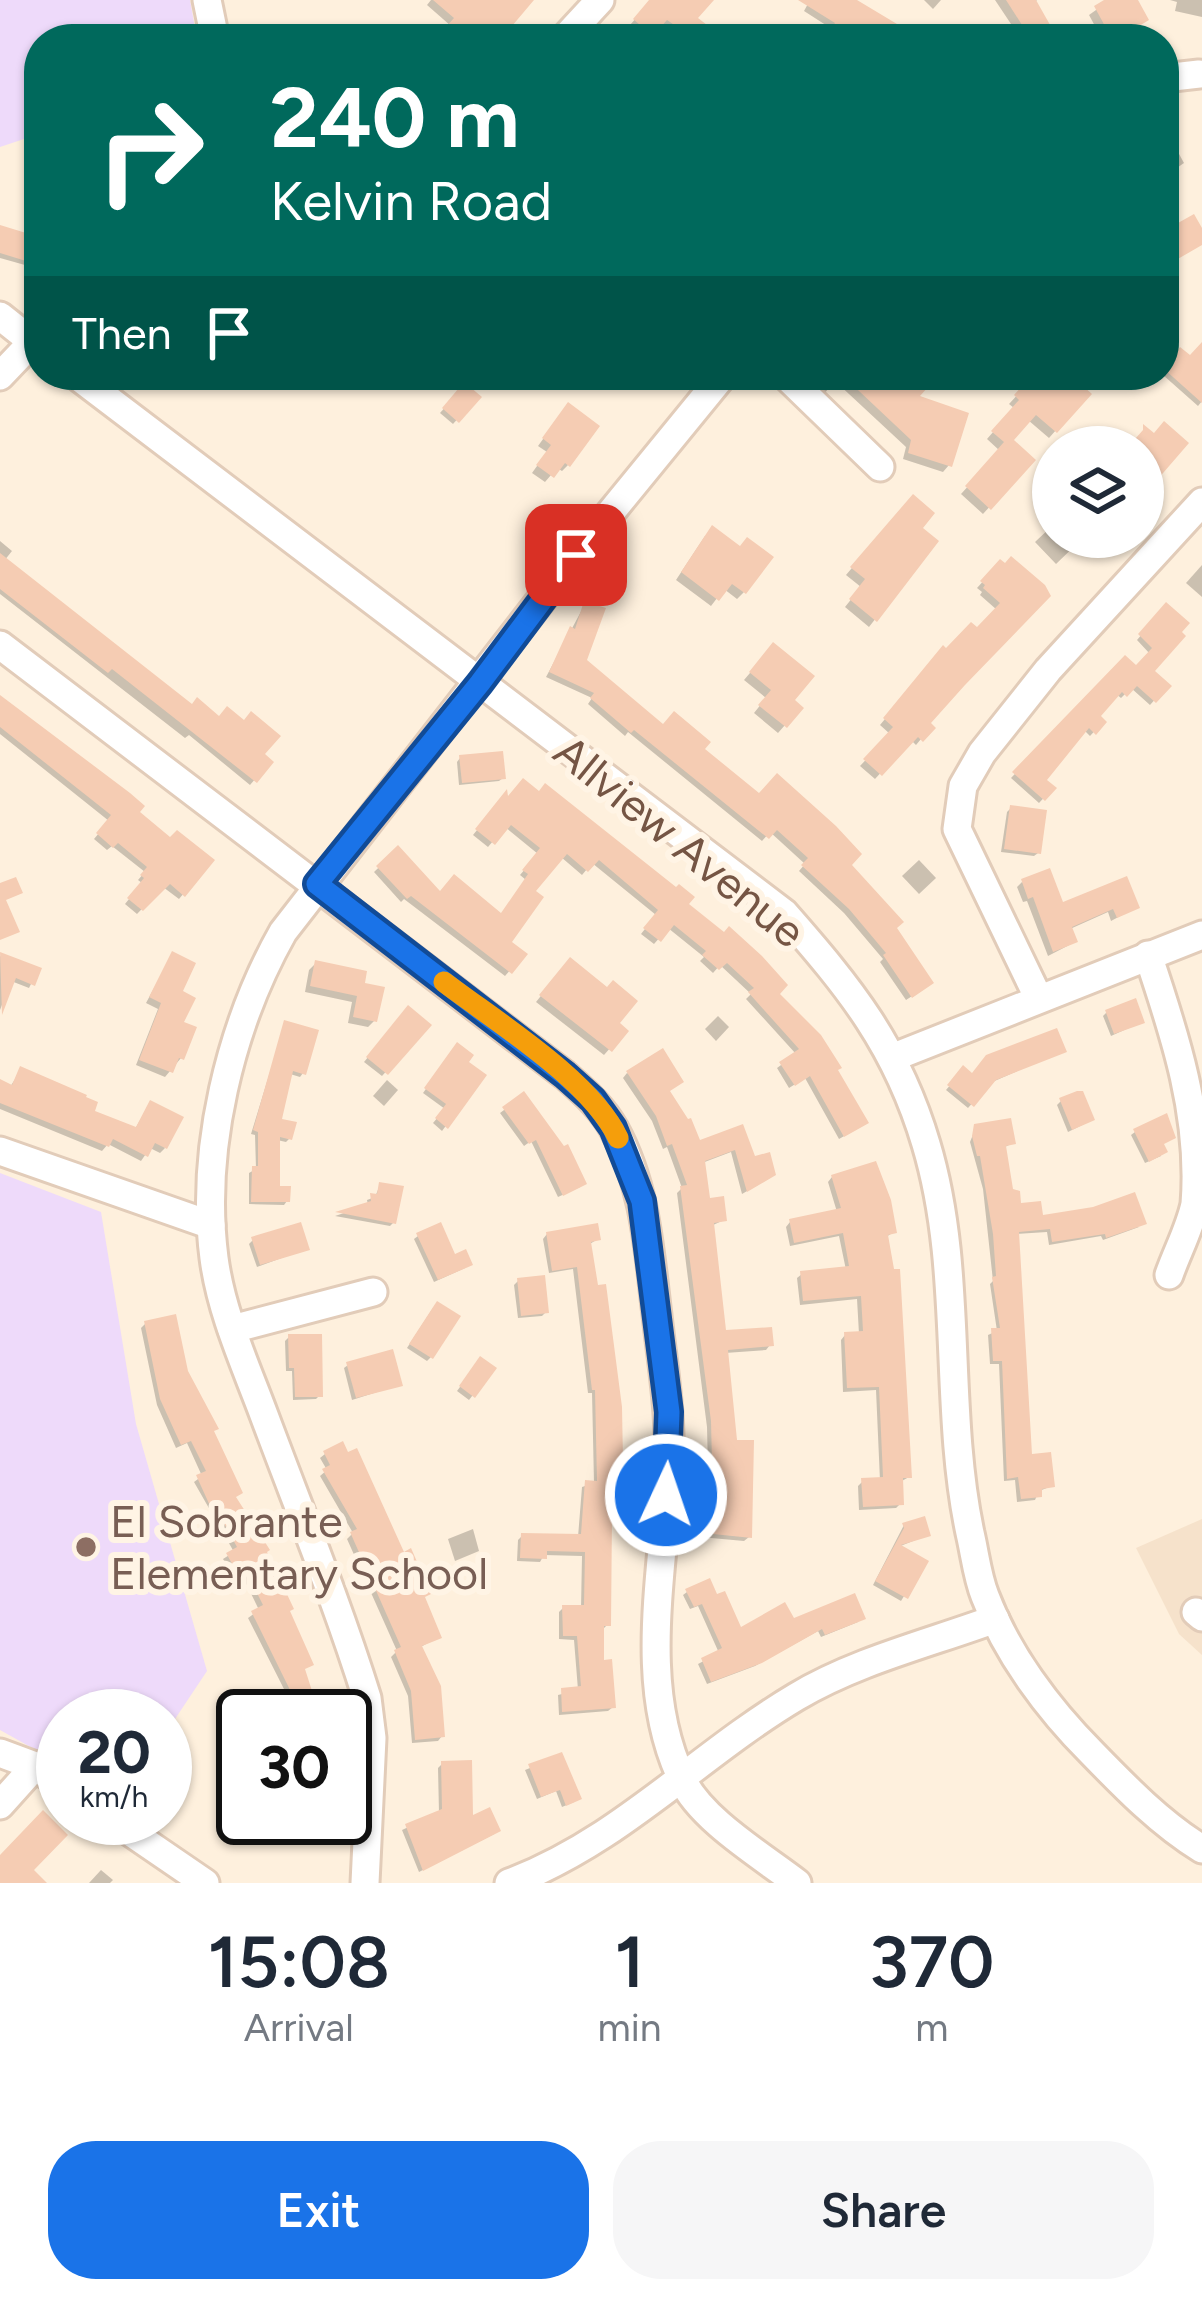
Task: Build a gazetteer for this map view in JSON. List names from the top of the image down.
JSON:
{
  "streets": {
    "street": ["Allview Avenue"]
  },
  "places": ["El Sobrante Elementary School"],
  "page": {
    "turn": ["240 m", "Kelvin Road"],
    "then": "Then",
    "speed": "20 km/h",
    "limit": "30",
    "eta": [
      "15:08",
      "Arrival",
      "1",
      "min",
      "370",
      "m"
    ],
    "buttons": ["Exit", "Share"]
  }
}
